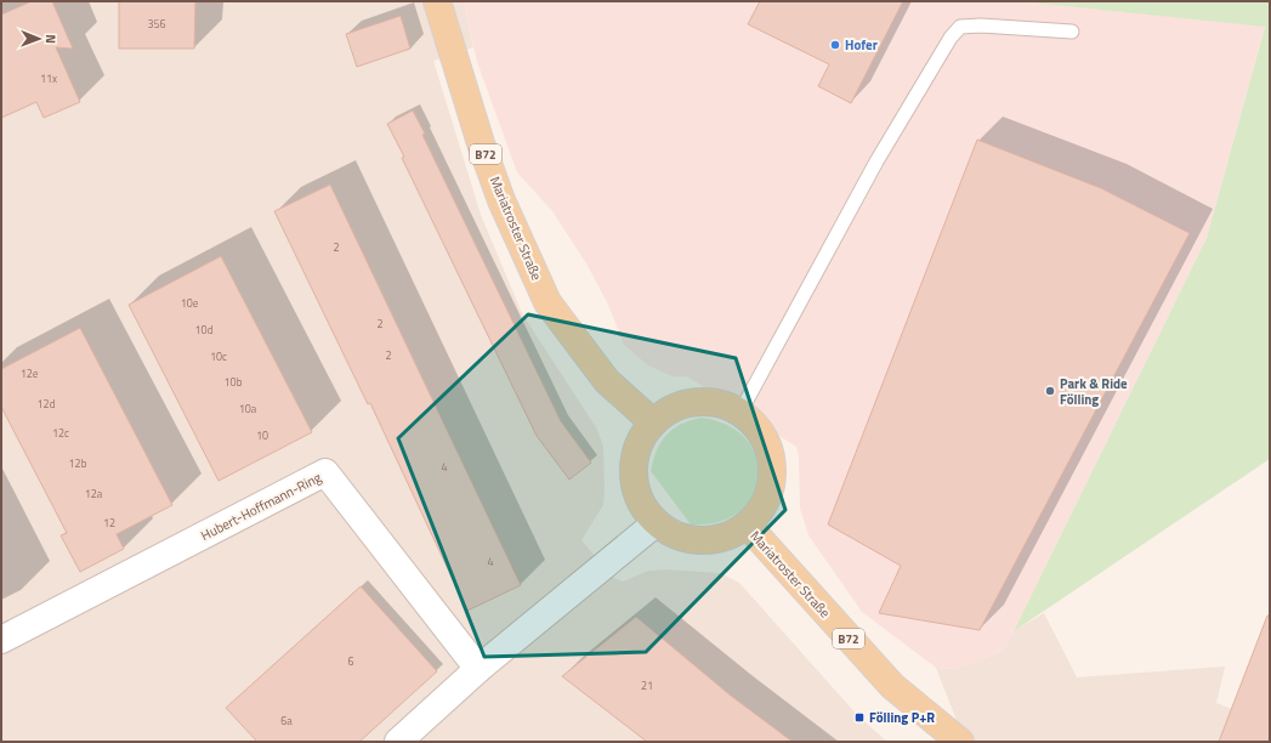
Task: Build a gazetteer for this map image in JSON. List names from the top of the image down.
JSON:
{
  "streets": {
    "main road": ["B72", "Mariatroster Straße"],
    "street": ["Hubert-Hoffmann-Ring"]
  },
  "places": {
    "other": ["Hofer", "Park & Ride Fölling"],
    "transit": ["Fölling P+R"]
  },
  "house_numbers": [
    "356",
    "11x",
    "2",
    "10e",
    "2",
    "10d",
    "2",
    "10c",
    "12e",
    "10b",
    "12d",
    "10a",
    "12c",
    "10",
    "12b",
    "4",
    "12a",
    "12",
    "4",
    "6",
    "21",
    "6a"
  ],
  "north": "right"
}
